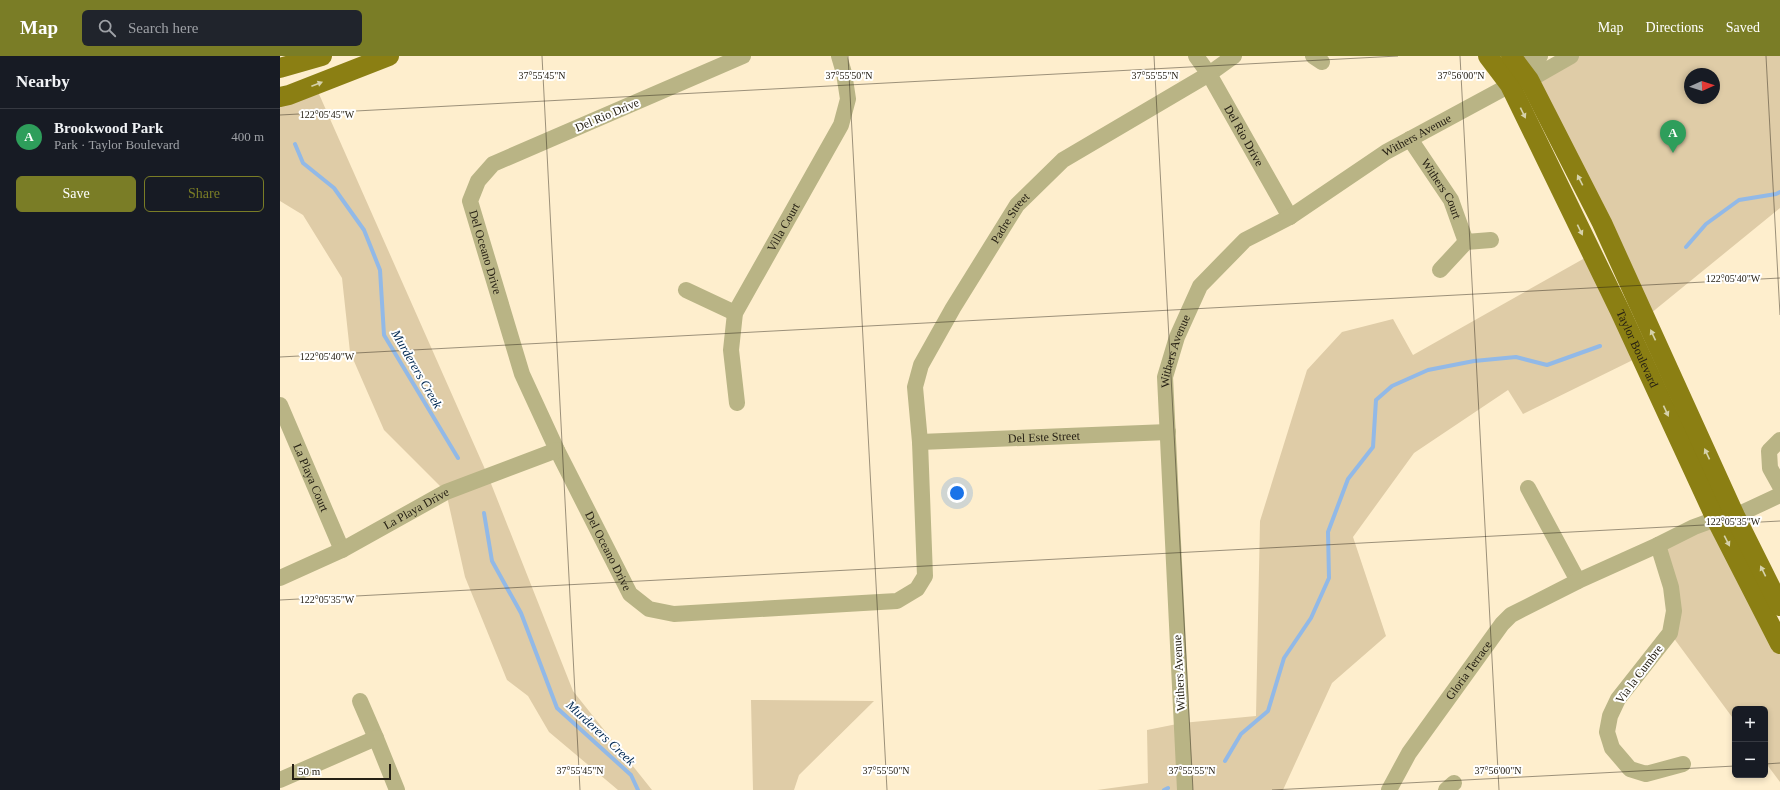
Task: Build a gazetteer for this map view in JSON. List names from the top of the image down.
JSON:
{
  "streets": {
    "main road": ["Taylor Boulevard"],
    "street": [
      "Del Rio Drive",
      "Withers Avenue",
      "Withers Court",
      "Padre Street",
      "Villa Court",
      "Del Oceano Drive",
      "Del Este Street",
      "La Playa Court",
      "La Playa Drive",
      "Gloria Terrace",
      "Via la Cumbre"
    ]
  },
  "crossings": [
    ["Del Rio Drive", "Withers Avenue"],
    ["Del Rio Drive", "Padre Street"],
    ["Del Rio Drive", "Del Oceano Drive"],
    ["Withers Avenue", "Withers Court"],
    ["Withers Avenue", "Taylor Boulevard"],
    ["Withers Avenue", "Del Este Street"],
    ["Padre Street", "Del Oceano Drive"],
    ["Padre Street", "Del Este Street"],
    ["Del Oceano Drive", "Del Este Street"],
    ["Del Oceano Drive", "La Playa Drive"],
    ["Taylor Boulevard", "Gloria Terrace"],
    ["La Playa Court", "La Playa Drive"],
    ["Gloria Terrace", "Via la Cumbre"]
  ],
  "water": ["Murderers Creek"],
  "scale_bar": "50 m",
  "north": "right",
  "page": {
    "header": "Map",
    "search": "Search here",
    "nav": ["Map", "Directions", "Saved"],
    "heading": "Nearby",
    "list": [
      {
        "mark": "A",
        "name": "Brookwood Park",
        "note": "Park · Taylor Boulevard",
        "value": "400 m"
      }
    ],
    "pins": "A",
    "buttons": ["Save", "Share"],
    "map_buttons": ["+", "−"],
    "scale": "50 m"
  },
  "coordinates": [
    "37°55'45\"N",
    "37°55'50\"N",
    "37°55'55\"N",
    "37°56'00\"N",
    "122°05'45\"W",
    "122°05'40\"W",
    "122°05'35\"W"
  ]
}
